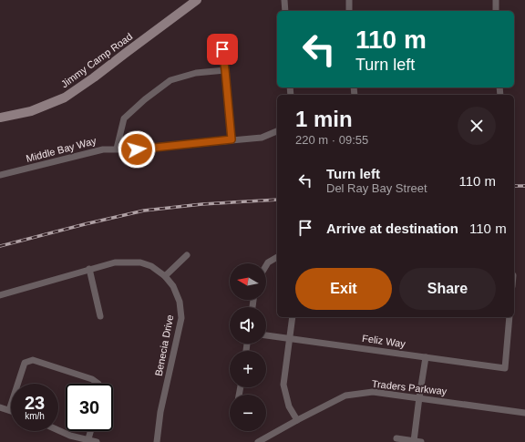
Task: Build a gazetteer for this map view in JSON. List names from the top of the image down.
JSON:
{
  "streets": {
    "street": [
      "Jimmy Camp Road",
      "Middle Bay Way",
      "Feliz Way",
      "Benecia Drive",
      "Traders Parkway"
    ]
  },
  "north": "left",
  "page": {
    "turn": ["110 m", "Turn left"],
    "heading": ["1 min", "220 m · 09:55"],
    "list": [
      {
        "name": "Turn left",
        "note": "Del Ray Bay Street",
        "value": "110 m"
      },
      {
        "name": "Arrive at destination",
        "value": "110 m"
      }
    ],
    "buttons": ["Exit", "Share"],
    "map_buttons": ["+", "−"],
    "speed": "23 km/h",
    "limit": "30"
  }
}
